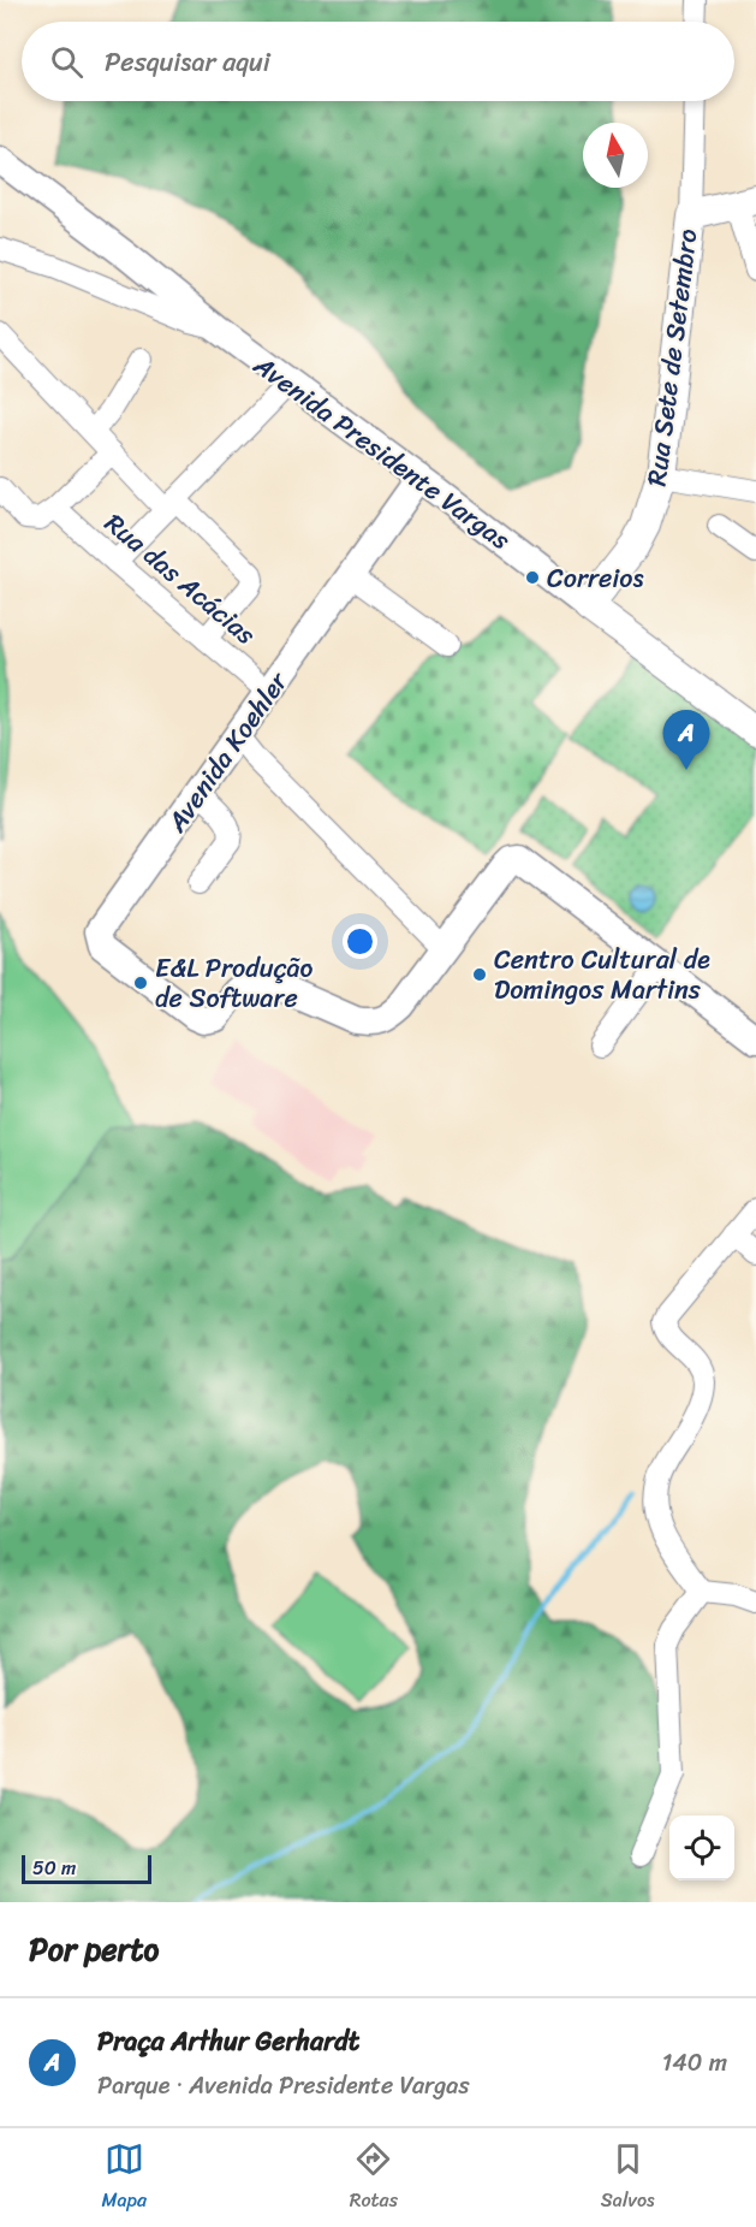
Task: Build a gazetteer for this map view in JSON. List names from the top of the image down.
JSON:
{
  "streets": {
    "main road": ["Rua Sete de Setembro", "Avenida Presidente Vargas"],
    "street": ["Rua das Acácias", "Avenida Koehler"]
  },
  "crossings": [
    ["Rua Sete de Setembro", "Avenida Presidente Vargas"],
    ["Avenida Presidente Vargas", "Avenida Koehler"],
    ["Rua das Acácias", "Avenida Koehler"]
  ],
  "places": ["Correios", "Centro Cultural de Domingos Martins", "E&L Produção de Software"],
  "scale_bar": "50 m",
  "north": "top",
  "page": {
    "search": "Pesquisar aqui",
    "pins": "A",
    "scale": "50 m",
    "heading": "Por perto",
    "list": [
      {
        "mark": "A",
        "name": "Praça Arthur Gerhardt",
        "note": "Parque · Avenida Presidente Vargas",
        "value": "140 m"
      }
    ],
    "nav": ["Mapa", "Rotas", "Salvos"]
  }
}
